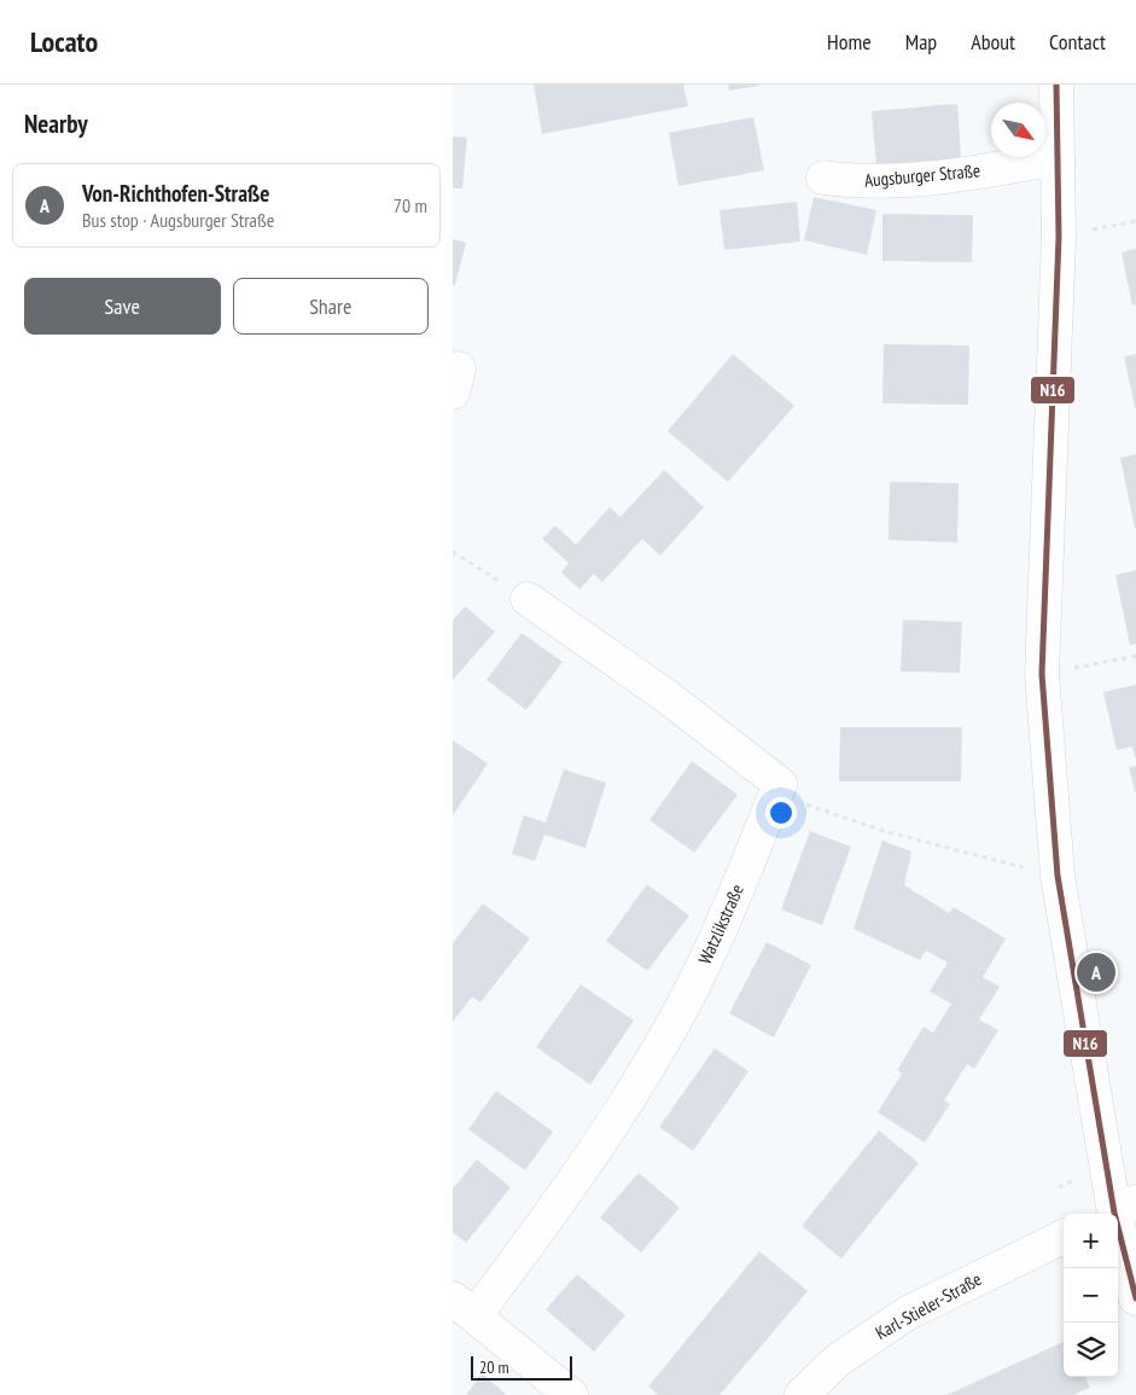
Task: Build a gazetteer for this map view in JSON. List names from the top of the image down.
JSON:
{
  "streets": {
    "street": ["Augsburger Straße", "Watzlikstraße", "Karl-Stieler-Straße"]
  },
  "lines": ["transit line N16"],
  "scale_bar": "20 m",
  "north": "bottom right",
  "page": {
    "header": "Locato",
    "nav": [
      "Home",
      "Map",
      "About",
      "Contact"
    ],
    "heading": "Nearby",
    "list": [
      {
        "mark": "A",
        "name": "Von-Richthofen-Straße",
        "note": "Bus stop · Augsburger Straße",
        "value": "70 m"
      }
    ],
    "buttons": ["Save", "Share"],
    "pins": "A",
    "map_buttons": ["+", "−"],
    "scale": "20 m"
  }
}
